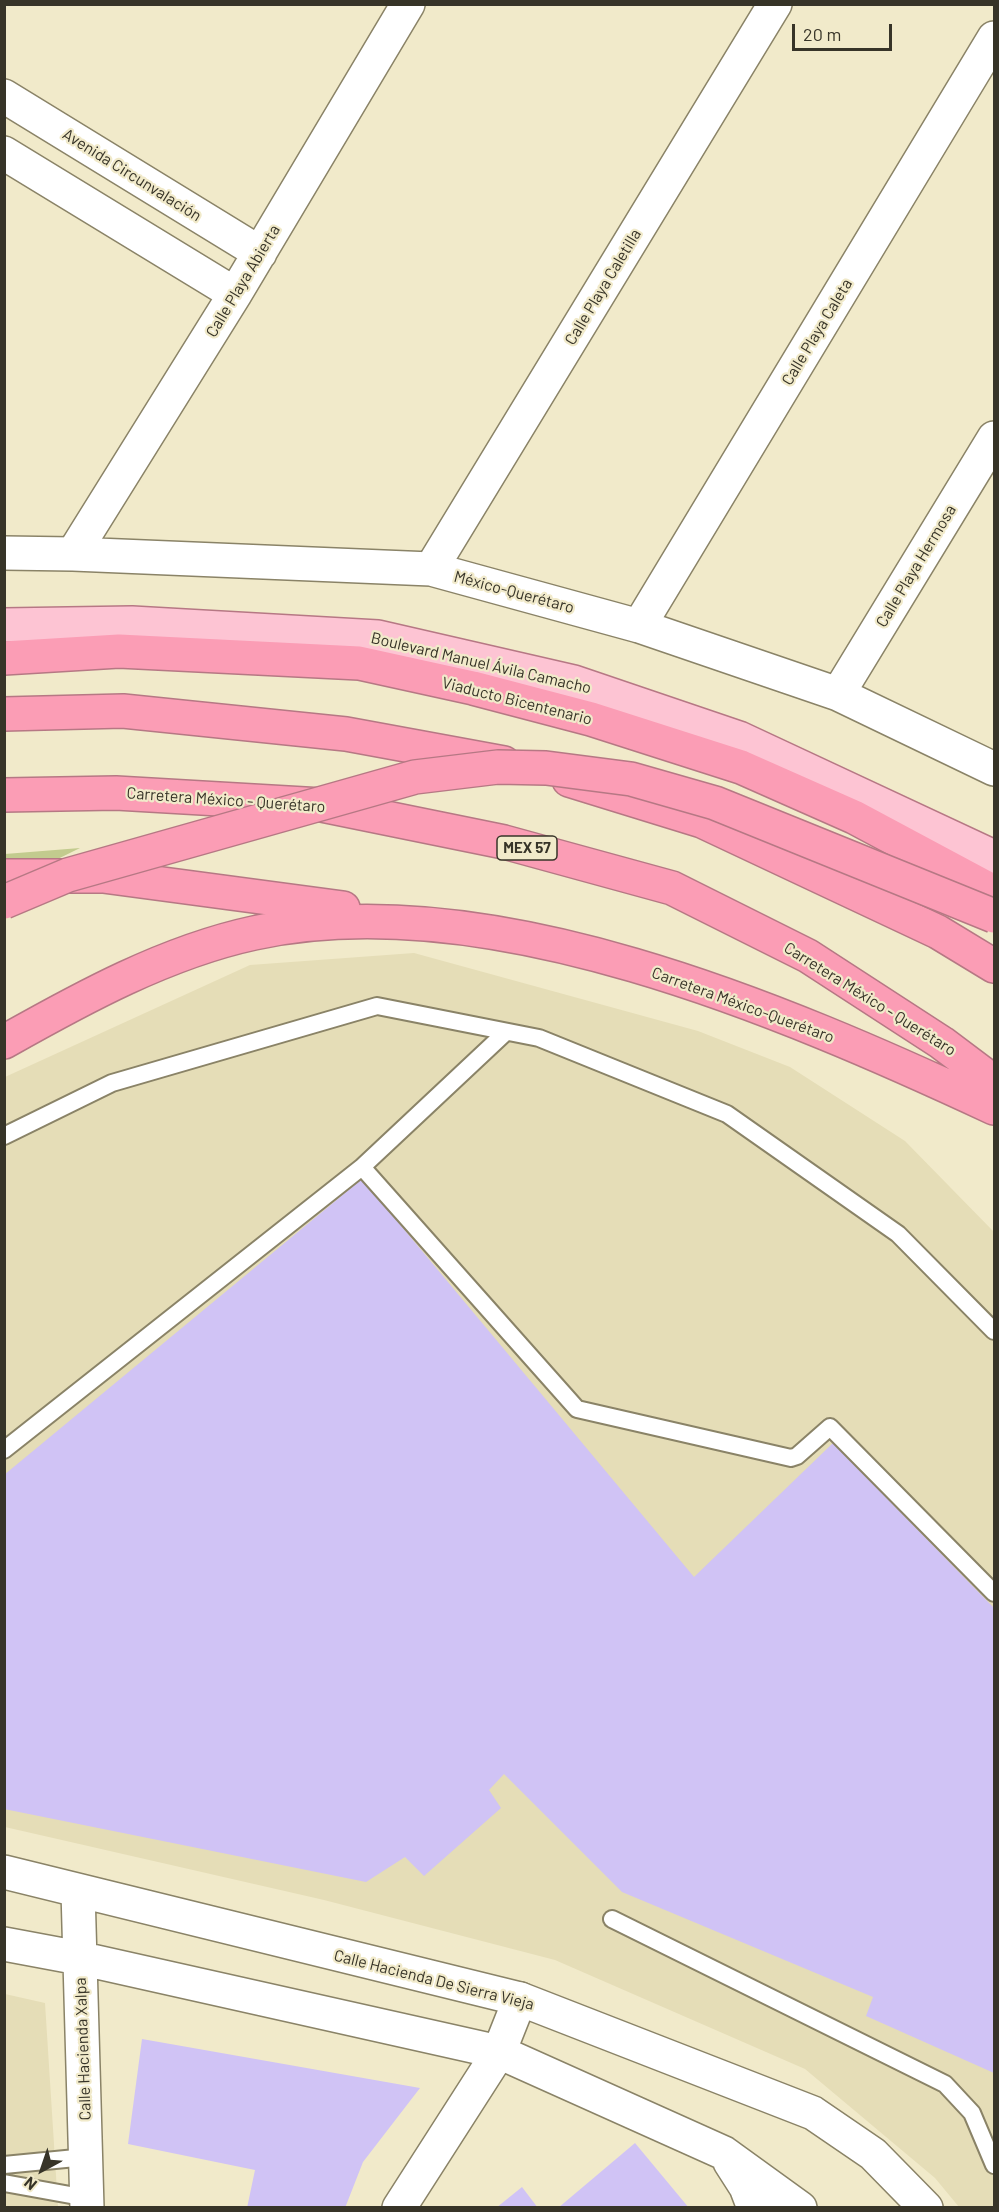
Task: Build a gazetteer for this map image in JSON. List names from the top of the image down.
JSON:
{
  "streets": {
    "highway": [
      "Viaducto Bicentenario",
      "Carretera México - Querétaro",
      "MEX 57",
      "Carretera México-Querétaro"
    ],
    "main road": ["Boulevard Manuel Ávila Camacho"],
    "street": [
      "Avenida Circunvalación",
      "Calle Playa Abierta",
      "Calle Playa Caletilla",
      "Calle Playa Caleta",
      "Calle Playa Hermosa",
      "México-Querétaro",
      "Calle Hacienda De Sierra Vieja",
      "Calle Hacienda Xalpa"
    ]
  },
  "crossings": [
    ["Avenida Circunvalación", "Calle Playa Abierta"],
    ["Calle Playa Abierta", "México-Querétaro"],
    ["Calle Playa Caletilla", "México-Querétaro"],
    ["Calle Playa Caleta", "México-Querétaro"],
    ["Calle Playa Hermosa", "México-Querétaro"],
    ["Calle Hacienda De Sierra Vieja", "Calle Hacienda Xalpa"]
  ],
  "scale_bar": "20 m",
  "north": "bottom left"
}
